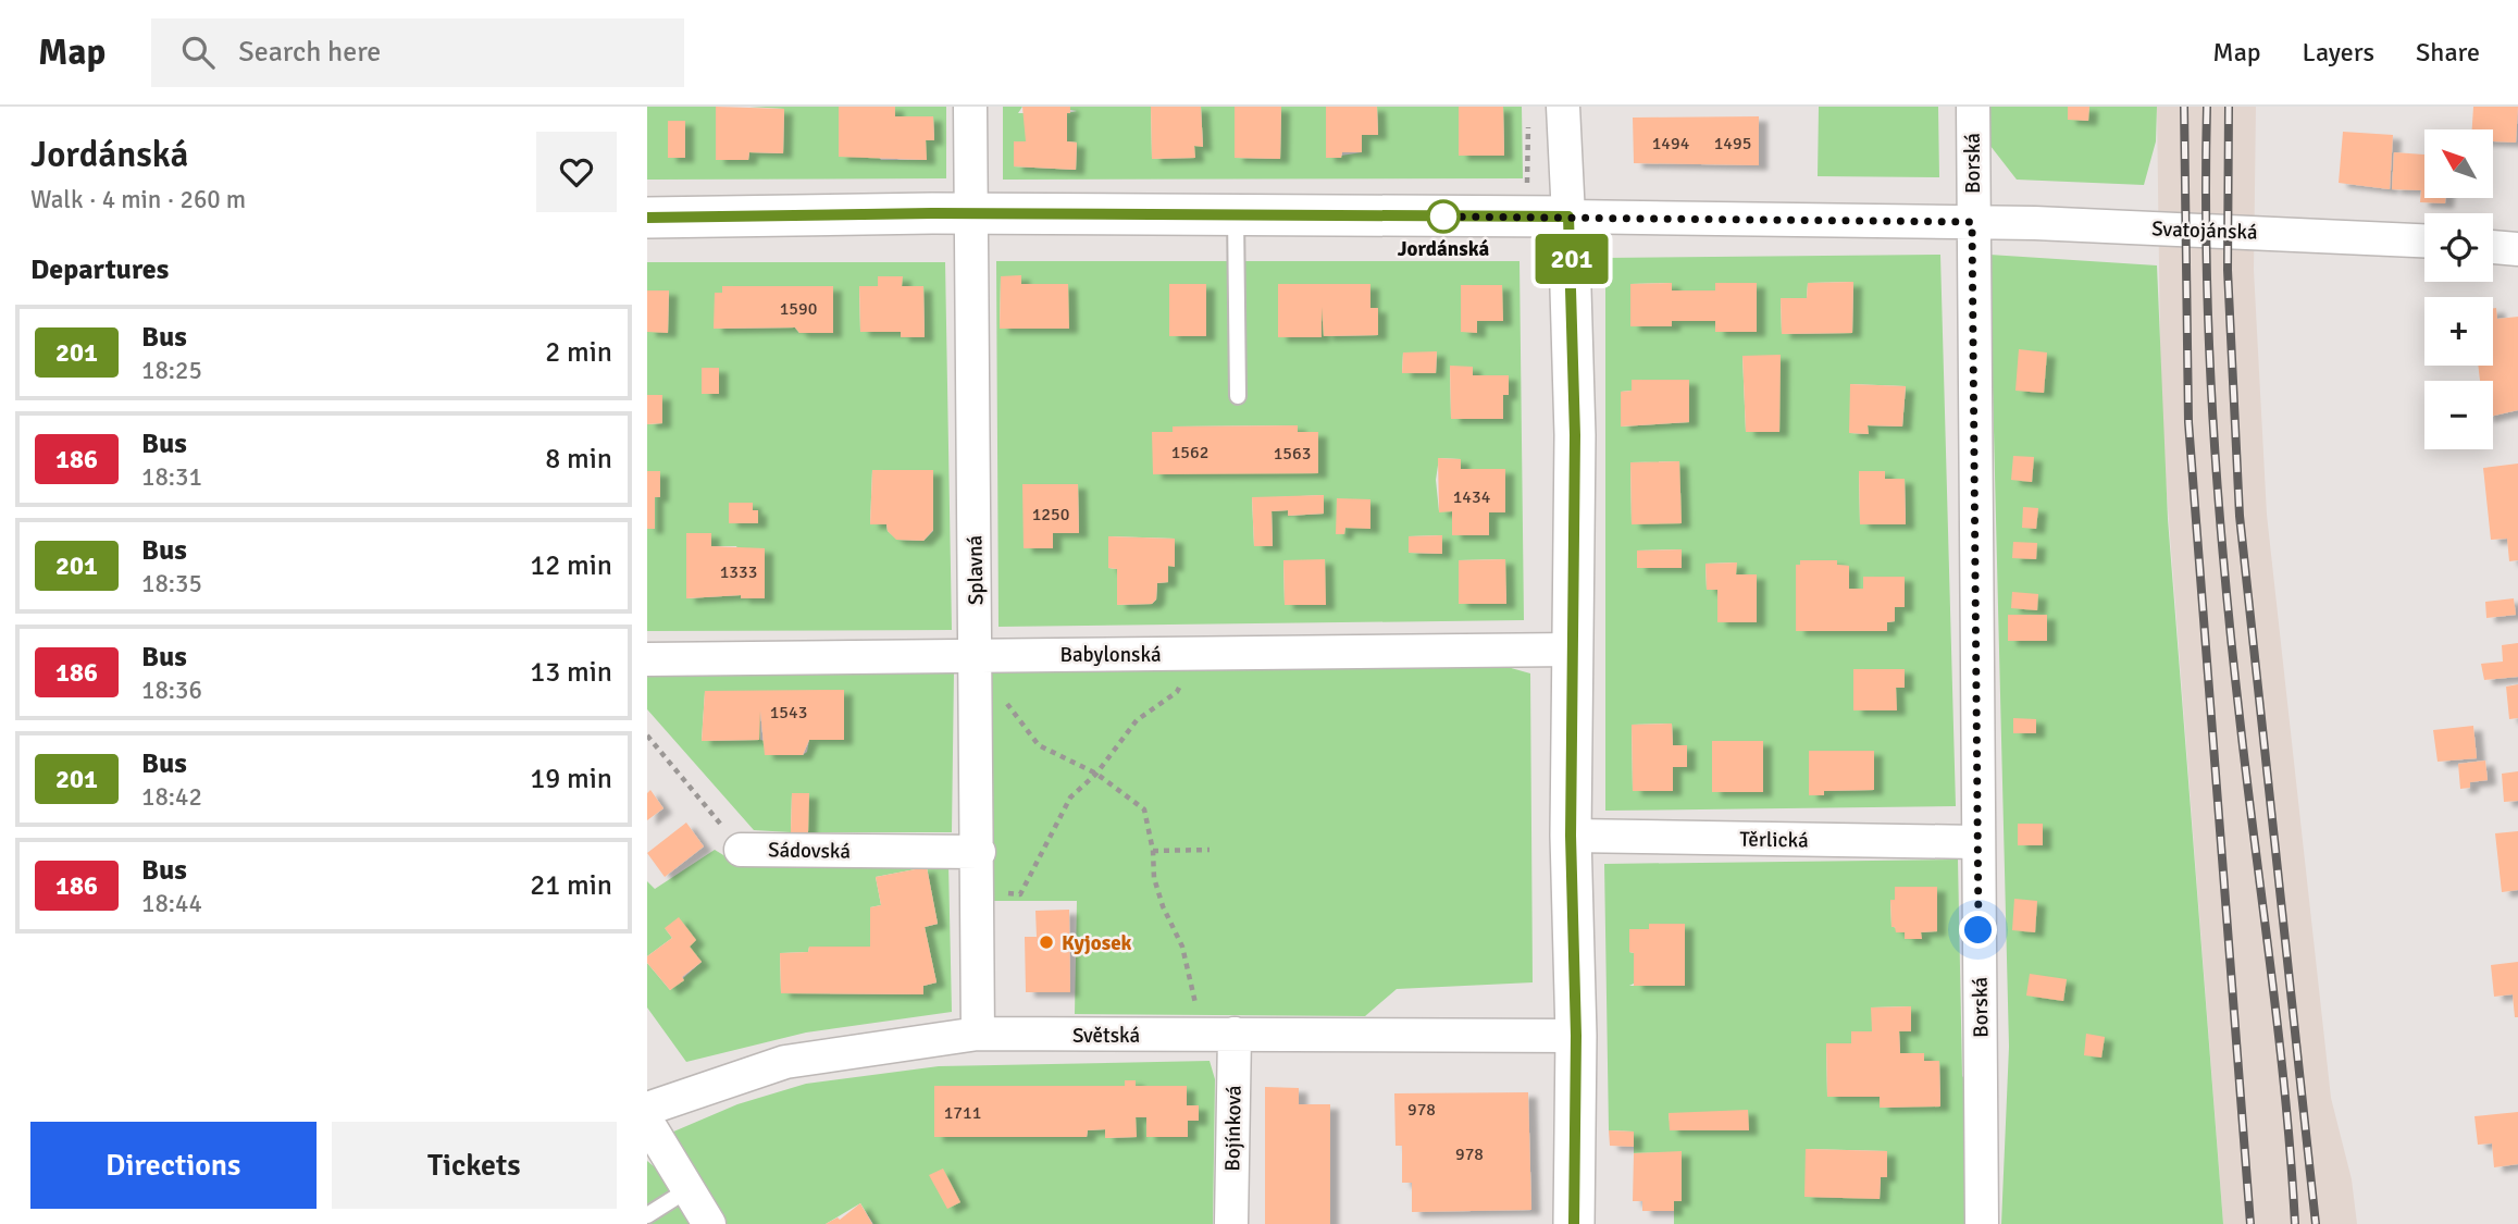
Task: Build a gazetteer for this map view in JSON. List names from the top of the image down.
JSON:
{
  "streets": {
    "street": [
      "Borská",
      "Svatojánská",
      "Splavná",
      "Babylonská",
      "Těrlická",
      "Sádovská",
      "Světská",
      "Bojínková"
    ]
  },
  "crossings": [
    ["Borská", "Svatojánská"],
    ["Borská", "Těrlická"],
    ["Splavná", "Babylonská"],
    ["Splavná", "Sádovská"],
    ["Splavná", "Světská"],
    ["Světská", "Bojínková"]
  ],
  "places": ["Jordánská", "Kyjosek"],
  "lines": ["bus line 201"],
  "house_numbers": [
    "1494",
    "1495",
    "1590",
    "1562",
    "1563",
    "1434",
    "1250",
    "1333",
    "1543",
    "978",
    "1711",
    "978"
  ],
  "north": "top left",
  "page": {
    "header": "Map",
    "search": "Search here",
    "nav": ["Map", "Layers", "Share"],
    "heading": [
      ["Jordánská", "Walk · 4 min · 260 m"],
      "Departures"
    ],
    "on_map": "201",
    "map_buttons": ["+", "−"],
    "list": [
      {
        "mark": "201",
        "name": "Bus",
        "note": "18:25",
        "value": "2 min"
      },
      {
        "mark": "186",
        "name": "Bus",
        "note": "18:31",
        "value": "8 min"
      },
      {
        "mark": "201",
        "name": "Bus",
        "note": "18:35",
        "value": "12 min"
      },
      {
        "mark": "186",
        "name": "Bus",
        "note": "18:36",
        "value": "13 min"
      },
      {
        "mark": "201",
        "name": "Bus",
        "note": "18:42",
        "value": "19 min"
      },
      {
        "mark": "186",
        "name": "Bus",
        "note": "18:44",
        "value": "21 min"
      }
    ],
    "buttons": ["Directions", "Tickets"]
  }
}
